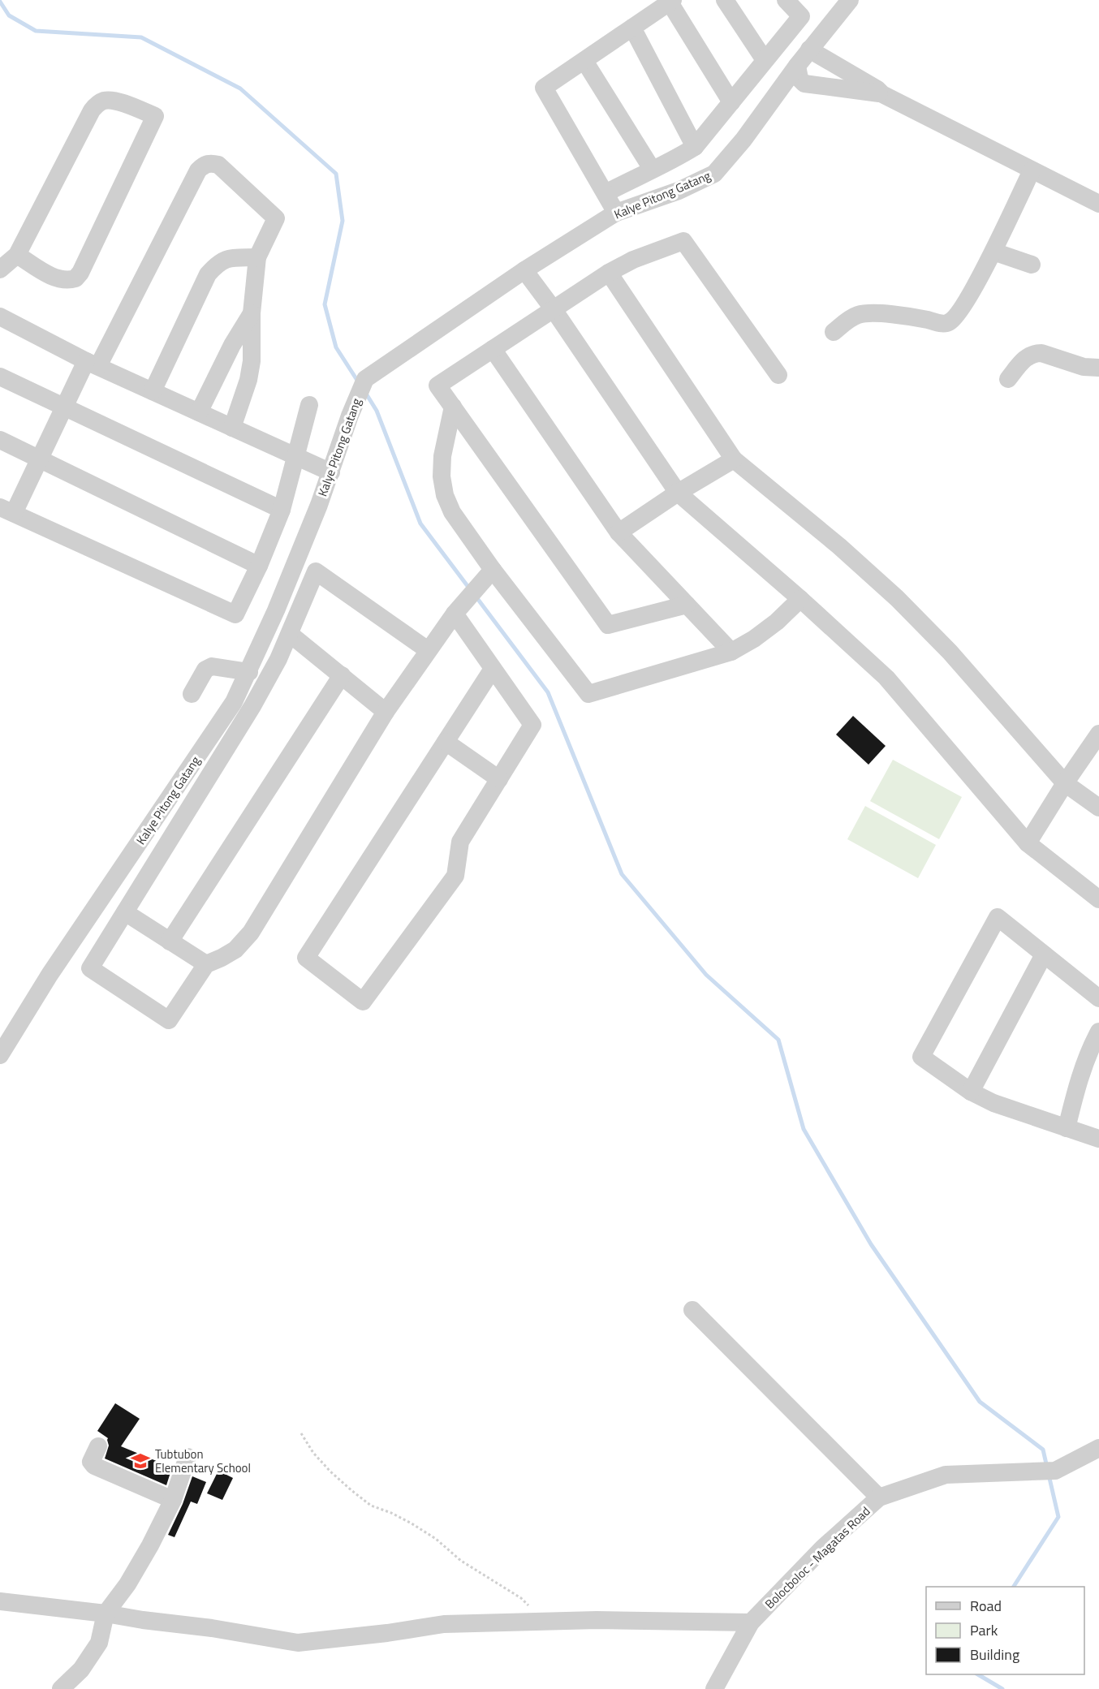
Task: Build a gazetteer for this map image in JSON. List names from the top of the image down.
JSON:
{
  "streets": {
    "street": ["Kalye Pitong Gatang", "Bolocboloc - Magatas Road"]
  },
  "places": {
    "school or university": ["Tubtubon Elementary School"]
  },
  "legend": ["Road", "Park", "Building"]
}
